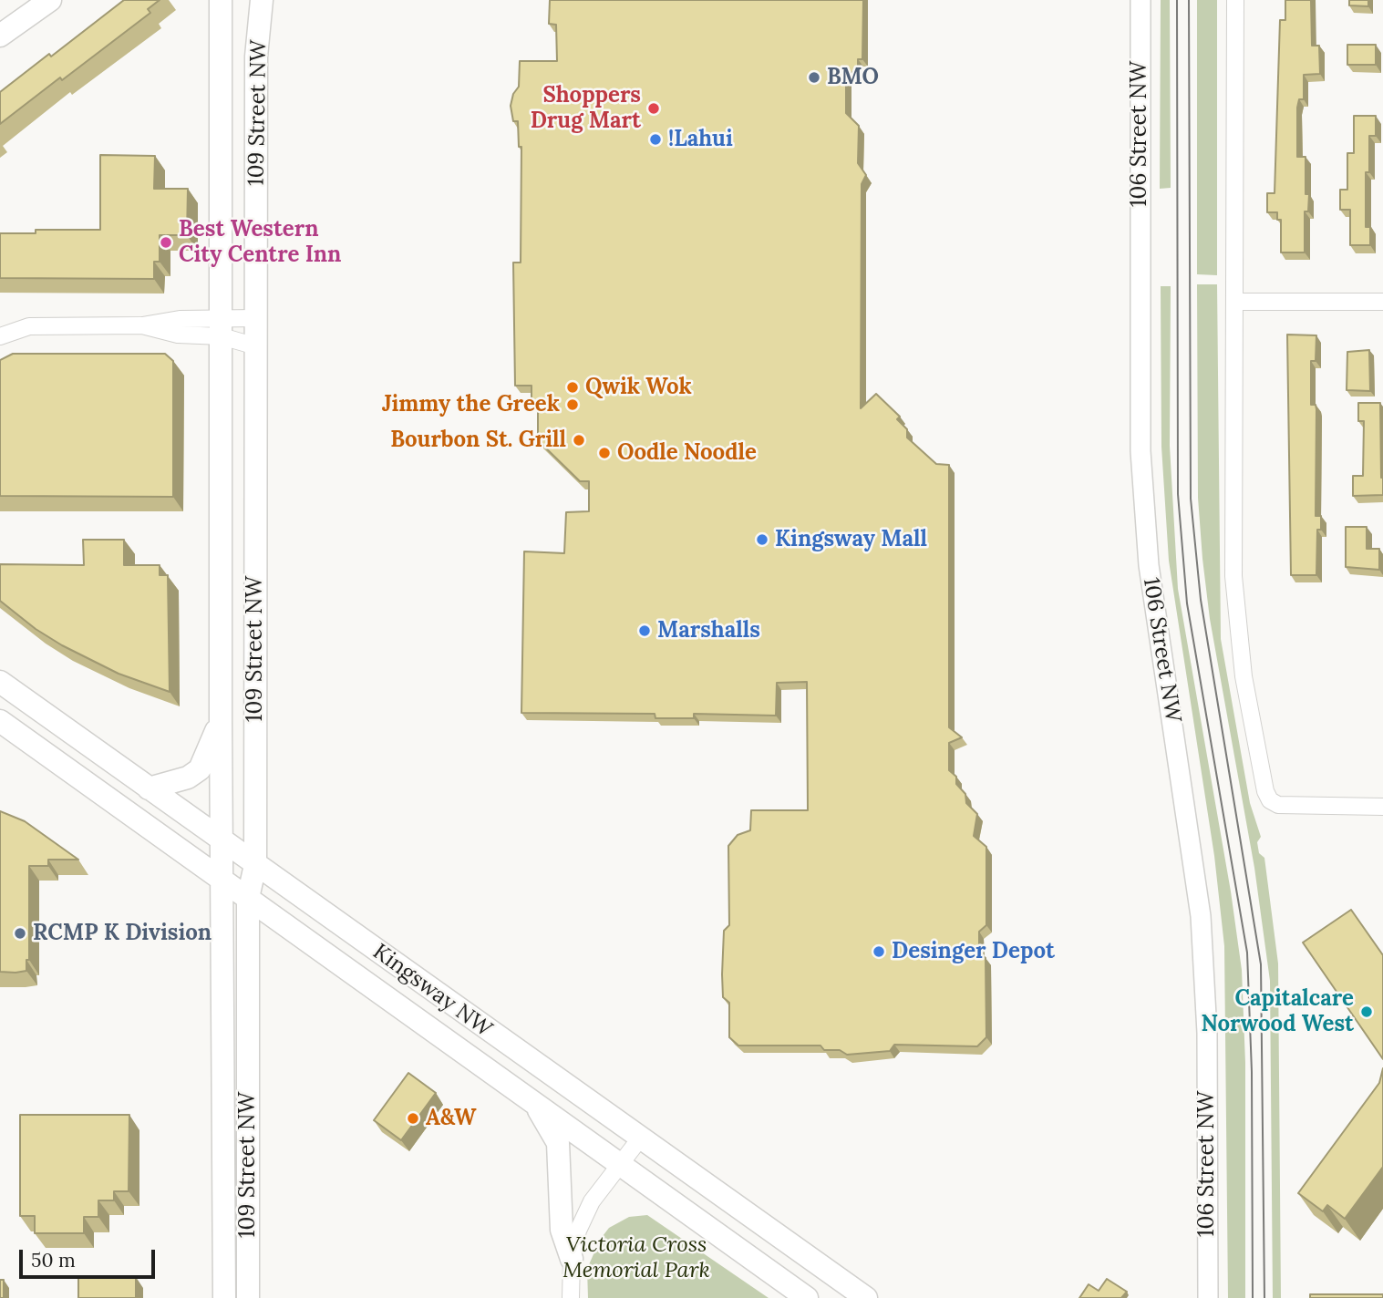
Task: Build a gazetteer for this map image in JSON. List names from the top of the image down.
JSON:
{
  "streets": {
    "main road": ["109 Street NW", "Kingsway NW"],
    "street": ["106 Street NW"]
  },
  "crossings": [
    ["109 Street NW", "Kingsway NW"]
  ],
  "parks": ["Victoria Cross Memorial Park"],
  "places": [
    "BMO",
    "Shoppers Drug Mart",
    "!Lahui",
    "Best Western City Centre Inn",
    "Qwik Wok",
    "Jimmy the Greek",
    "Bourbon St. Grill",
    "Oodle Noodle",
    "Kingsway Mall",
    "Marshalls",
    "RCMP K Division",
    "Desinger Depot",
    "Capitalcare Norwood West",
    "A&W"
  ],
  "scale_bar": "50 m"
}
